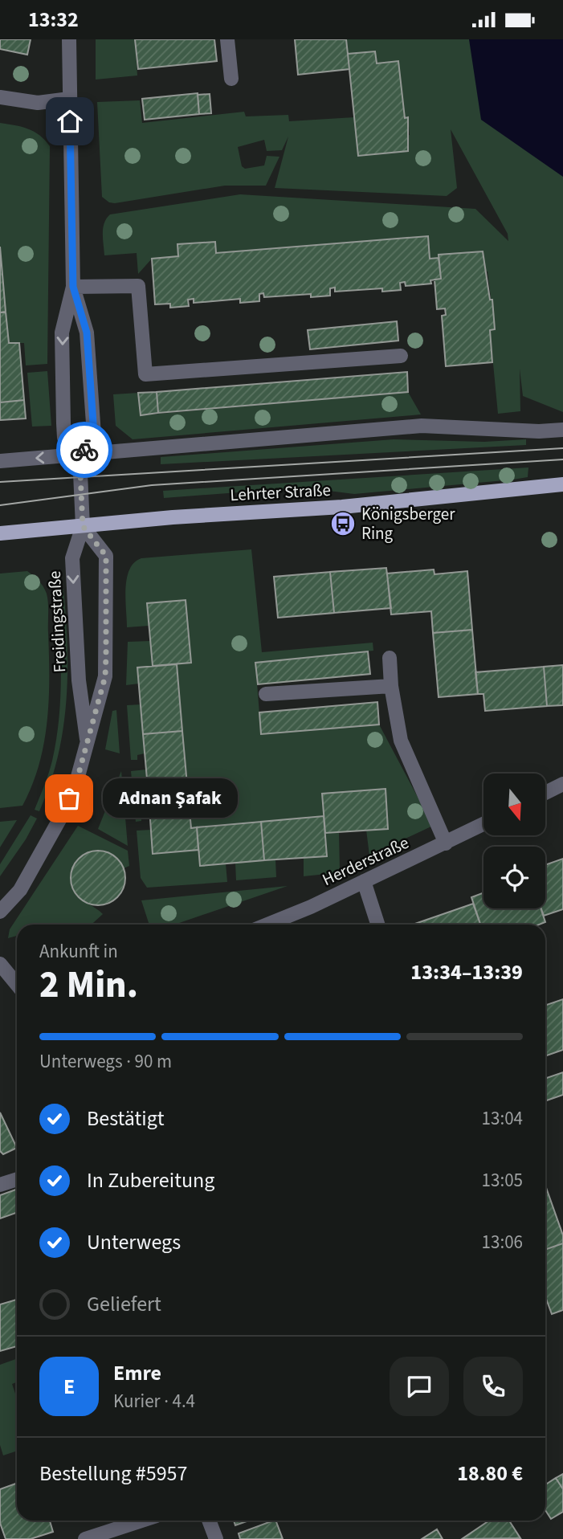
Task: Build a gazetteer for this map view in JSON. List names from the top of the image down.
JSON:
{
  "streets": {
    "main road": ["Lehrter Straße"],
    "street": ["Freidingstraße", "Herderstraße"]
  },
  "crossings": [
    ["Lehrter Straße", "Freidingstraße"]
  ],
  "places": {
    "bus stop": ["Königsberger Ring"],
    "other": ["Adnan Şafak"]
  },
  "north": "bottom",
  "page": {
    "status": "13:32",
    "bubble": "Adnan Şafak",
    "heading": ["2 Min.", "Ankunft in", "13:34–13:39"],
    "panel": [
      "Emre",
      "Kurier · 4.4",
      "Bestellung #5957",
      "18.80 €"
    ],
    "bar": "Unterwegs · 90 m",
    "list": [
      ["Bestätigt", "13:04"],
      ["In Zubereitung", "13:05"],
      ["Unterwegs", "13:06"],
      "Geliefert"
    ],
    "round": "E"
  }
}
